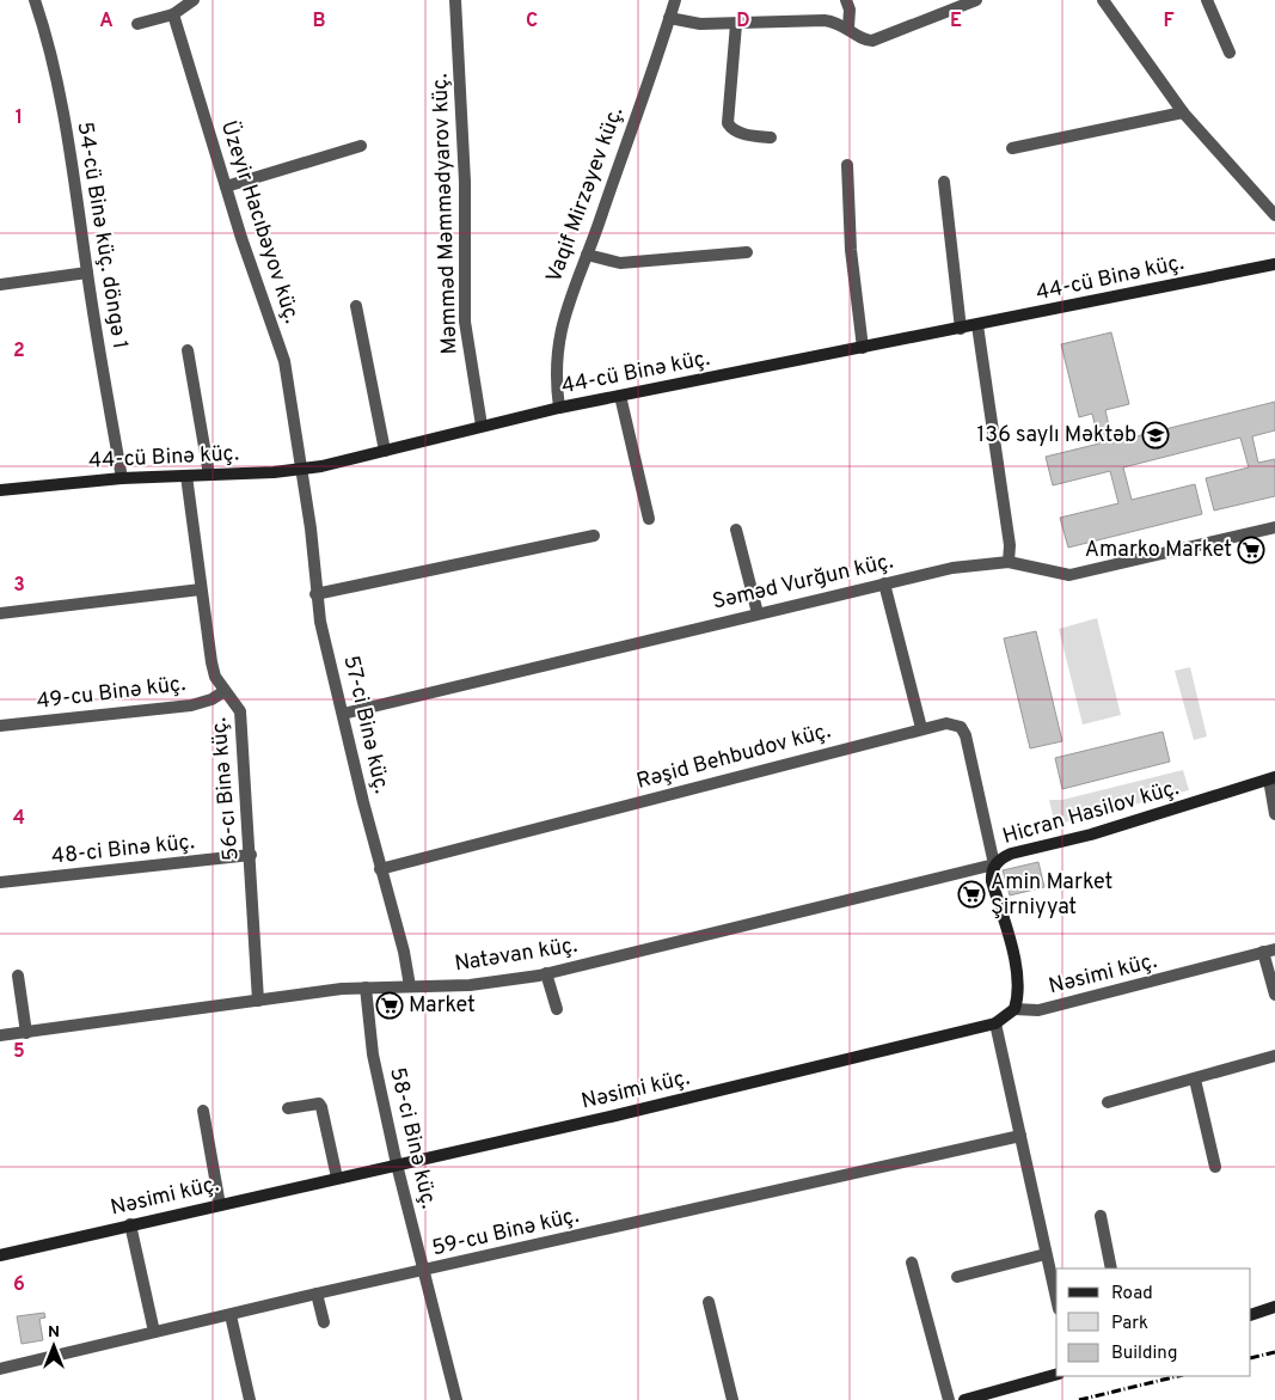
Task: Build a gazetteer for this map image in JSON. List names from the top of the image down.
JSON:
{
  "streets": {
    "street": [
      "Vaqif Mirzəyev küç.",
      "Məmməd Məmmədyarov küç.",
      "Üzeyir Hacıbəyov küç.",
      "54-cü Binə küç. döngə 1",
      "44-cü Binə küç.",
      "Səməd Vurğun küç.",
      "49-cu Binə küç.",
      "57-ci Binə küç.",
      "Rəşid Behbudov küç.",
      "56-cı Binə küç.",
      "Hicran Hasilov küç.",
      "48-ci Binə küç.",
      "Natəvan küç.",
      "Nəsimi küç.",
      "58-ci Binə küç.",
      "59-cu Binə küç."
    ]
  },
  "crossings": [
    ["Vaqif Mirzəyev küç.", "44-cü Binə küç."],
    ["Məmməd Məmmədyarov küç.", "44-cü Binə küç."],
    ["Üzeyir Hacıbəyov küç.", "44-cü Binə küç."],
    ["Üzeyir Hacıbəyov küç.", "57-ci Binə küç."],
    ["54-cü Binə küç. döngə 1", "44-cü Binə küç."],
    ["44-cü Binə küç.", "57-ci Binə küç."],
    ["44-cü Binə küç.", "56-cı Binə küç."],
    ["Səməd Vurğun küç.", "57-ci Binə küç."],
    ["49-cu Binə küç.", "56-cı Binə küç."],
    ["57-ci Binə küç.", "Rəşid Behbudov küç."],
    ["57-ci Binə küç.", "Natəvan küç."],
    ["Rəşid Behbudov küç.", "Hicran Hasilov küç."],
    ["Rəşid Behbudov küç.", "Natəvan küç."],
    ["56-cı Binə küç.", "48-ci Binə küç."],
    ["56-cı Binə küç.", "Natəvan küç."],
    ["Hicran Hasilov küç.", "Natəvan küç."],
    ["Hicran Hasilov küç.", "Nəsimi küç."],
    ["Natəvan küç.", "58-ci Binə küç."],
    ["Nəsimi küç.", "58-ci Binə küç."],
    ["58-ci Binə küç.", "59-cu Binə küç."]
  ],
  "places": {
    "school or university": ["136 saylı Məktəb"],
    "supermarket": ["Amarko Market", "Amin Market Şirniyyat", "Market"]
  },
  "legend": ["Road", "Park", "Building"],
  "north": "top",
  "grid": {
    "columns": [
      "A",
      "B",
      "C",
      "D",
      "E",
      "F"
    ],
    "rows": [
      "1",
      "2",
      "3",
      "4",
      "5",
      "6"
    ]
  }
}
